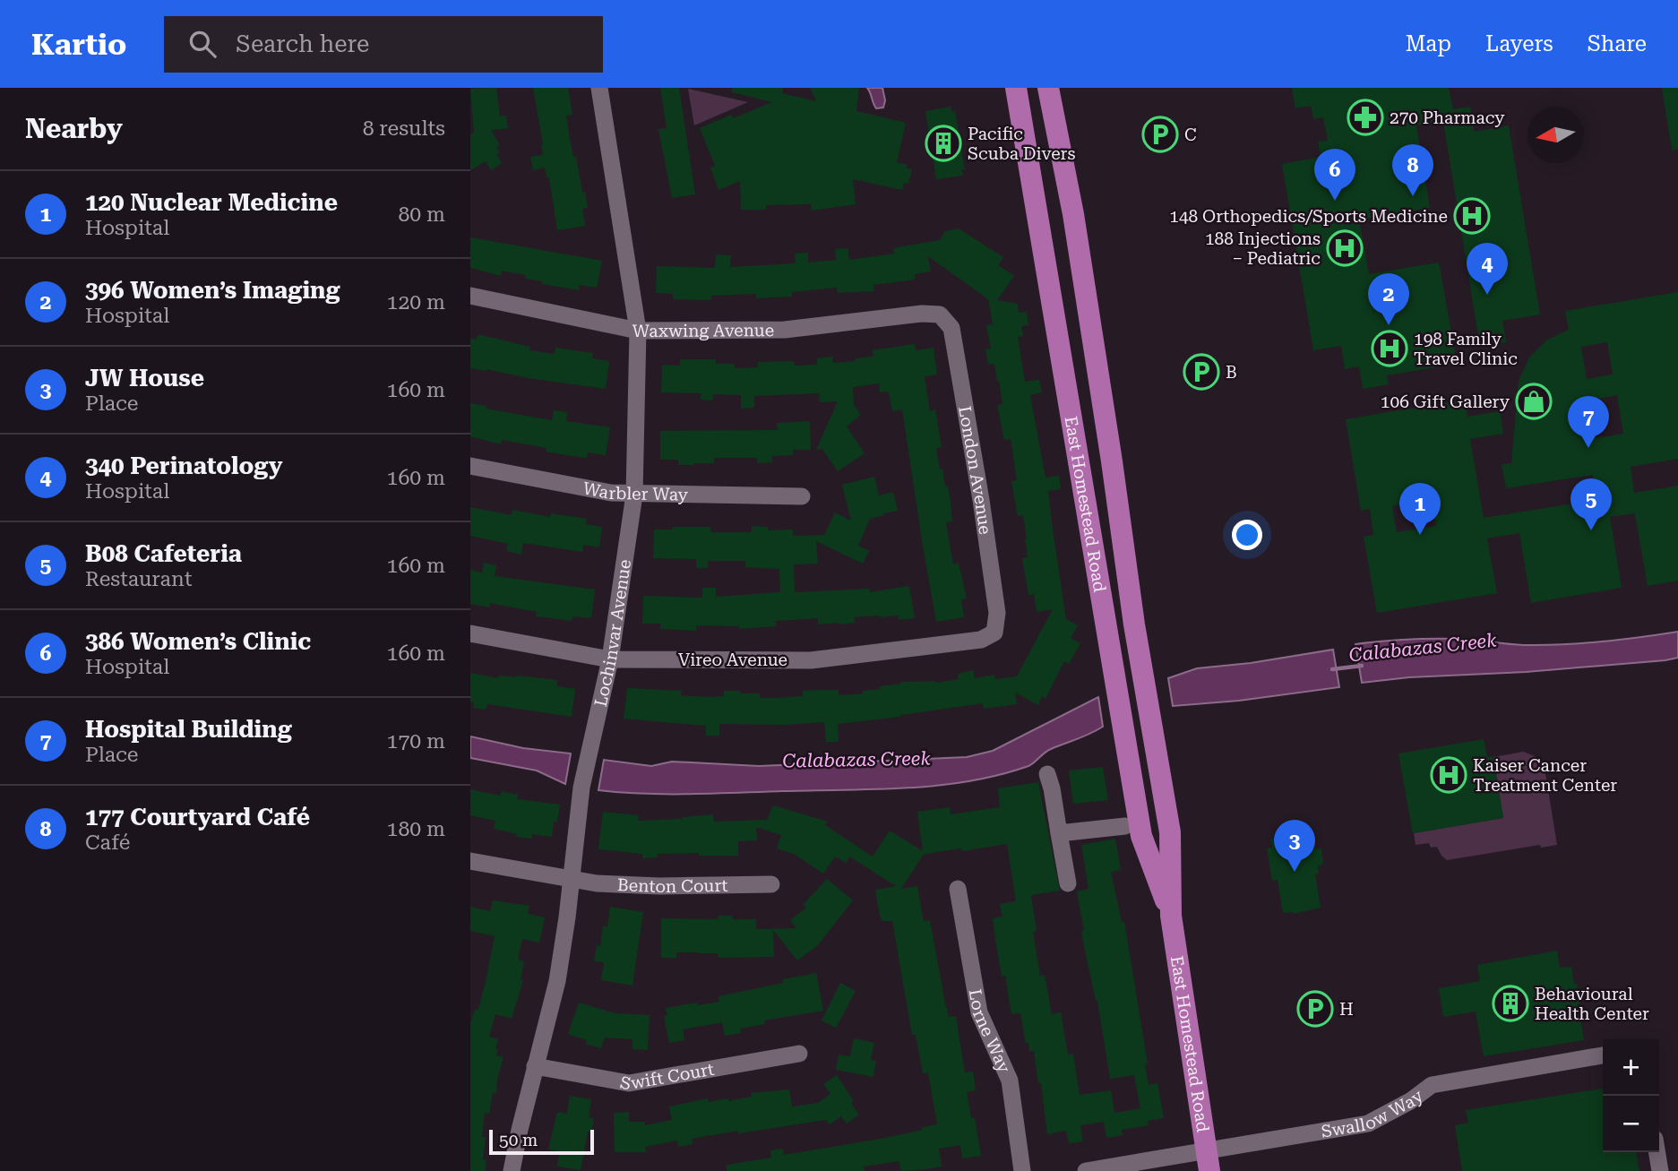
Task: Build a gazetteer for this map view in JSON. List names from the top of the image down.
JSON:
{
  "streets": {
    "main road": ["East Homestead Road"],
    "street": [
      "Waxwing Avenue",
      "London Avenue",
      "Warbler Way",
      "Lochinvar Avenue",
      "Vireo Avenue",
      "Benton Court",
      "Lorne Way",
      "Swift Court",
      "Swallow Way"
    ]
  },
  "crossings": [
    ["Waxwing Avenue", "London Avenue"],
    ["Waxwing Avenue", "Lochinvar Avenue"],
    ["London Avenue", "Vireo Avenue"],
    ["Warbler Way", "Lochinvar Avenue"],
    ["East Homestead Road", "Swallow Way"],
    ["Lochinvar Avenue", "Vireo Avenue"],
    ["Lochinvar Avenue", "Benton Court"],
    ["Lochinvar Avenue", "Swift Court"]
  ],
  "water": ["Calabazas Creek"],
  "places": {
    "pharmacy": ["270 Pharmacy"],
    "parking": ["C", "B", "H"],
    "building": ["Pacific Scuba Divers", "Behavioural Health Center"],
    "hospital": [
      "148 Orthopedics/Sports Medicine",
      "188 Injections – Pediatric",
      "198 Family Travel Clinic",
      "Kaiser Cancer Treatment Center"
    ],
    "shop": ["106 Gift Gallery"]
  },
  "scale_bar": "50 m",
  "north": "left",
  "page": {
    "header": "Kartio",
    "search": "Search here",
    "nav": ["Map", "Layers", "Share"],
    "heading": ["Nearby", "8 results"],
    "pins": [
      "8",
      "6",
      "4",
      "2",
      "7",
      "5",
      "1",
      "3"
    ],
    "list": [
      {
        "mark": "1",
        "name": "120 Nuclear Medicine",
        "note": "Hospital",
        "value": "80 m"
      },
      {
        "mark": "2",
        "name": "396 Women’s Imaging",
        "note": "Hospital",
        "value": "120 m"
      },
      {
        "mark": "3",
        "name": "JW House",
        "note": "Place",
        "value": "160 m"
      },
      {
        "mark": "4",
        "name": "340 Perinatology",
        "note": "Hospital",
        "value": "160 m"
      },
      {
        "mark": "5",
        "name": "B08 Cafeteria",
        "note": "Restaurant",
        "value": "160 m"
      },
      {
        "mark": "6",
        "name": "386 Women’s Clinic",
        "note": "Hospital",
        "value": "160 m"
      },
      {
        "mark": "7",
        "name": "Hospital Building",
        "note": "Place",
        "value": "170 m"
      },
      {
        "mark": "8",
        "name": "177 Courtyard Café",
        "note": "Café",
        "value": "180 m"
      }
    ],
    "map_buttons": ["+", "−"],
    "scale": "50 m"
  }
}
